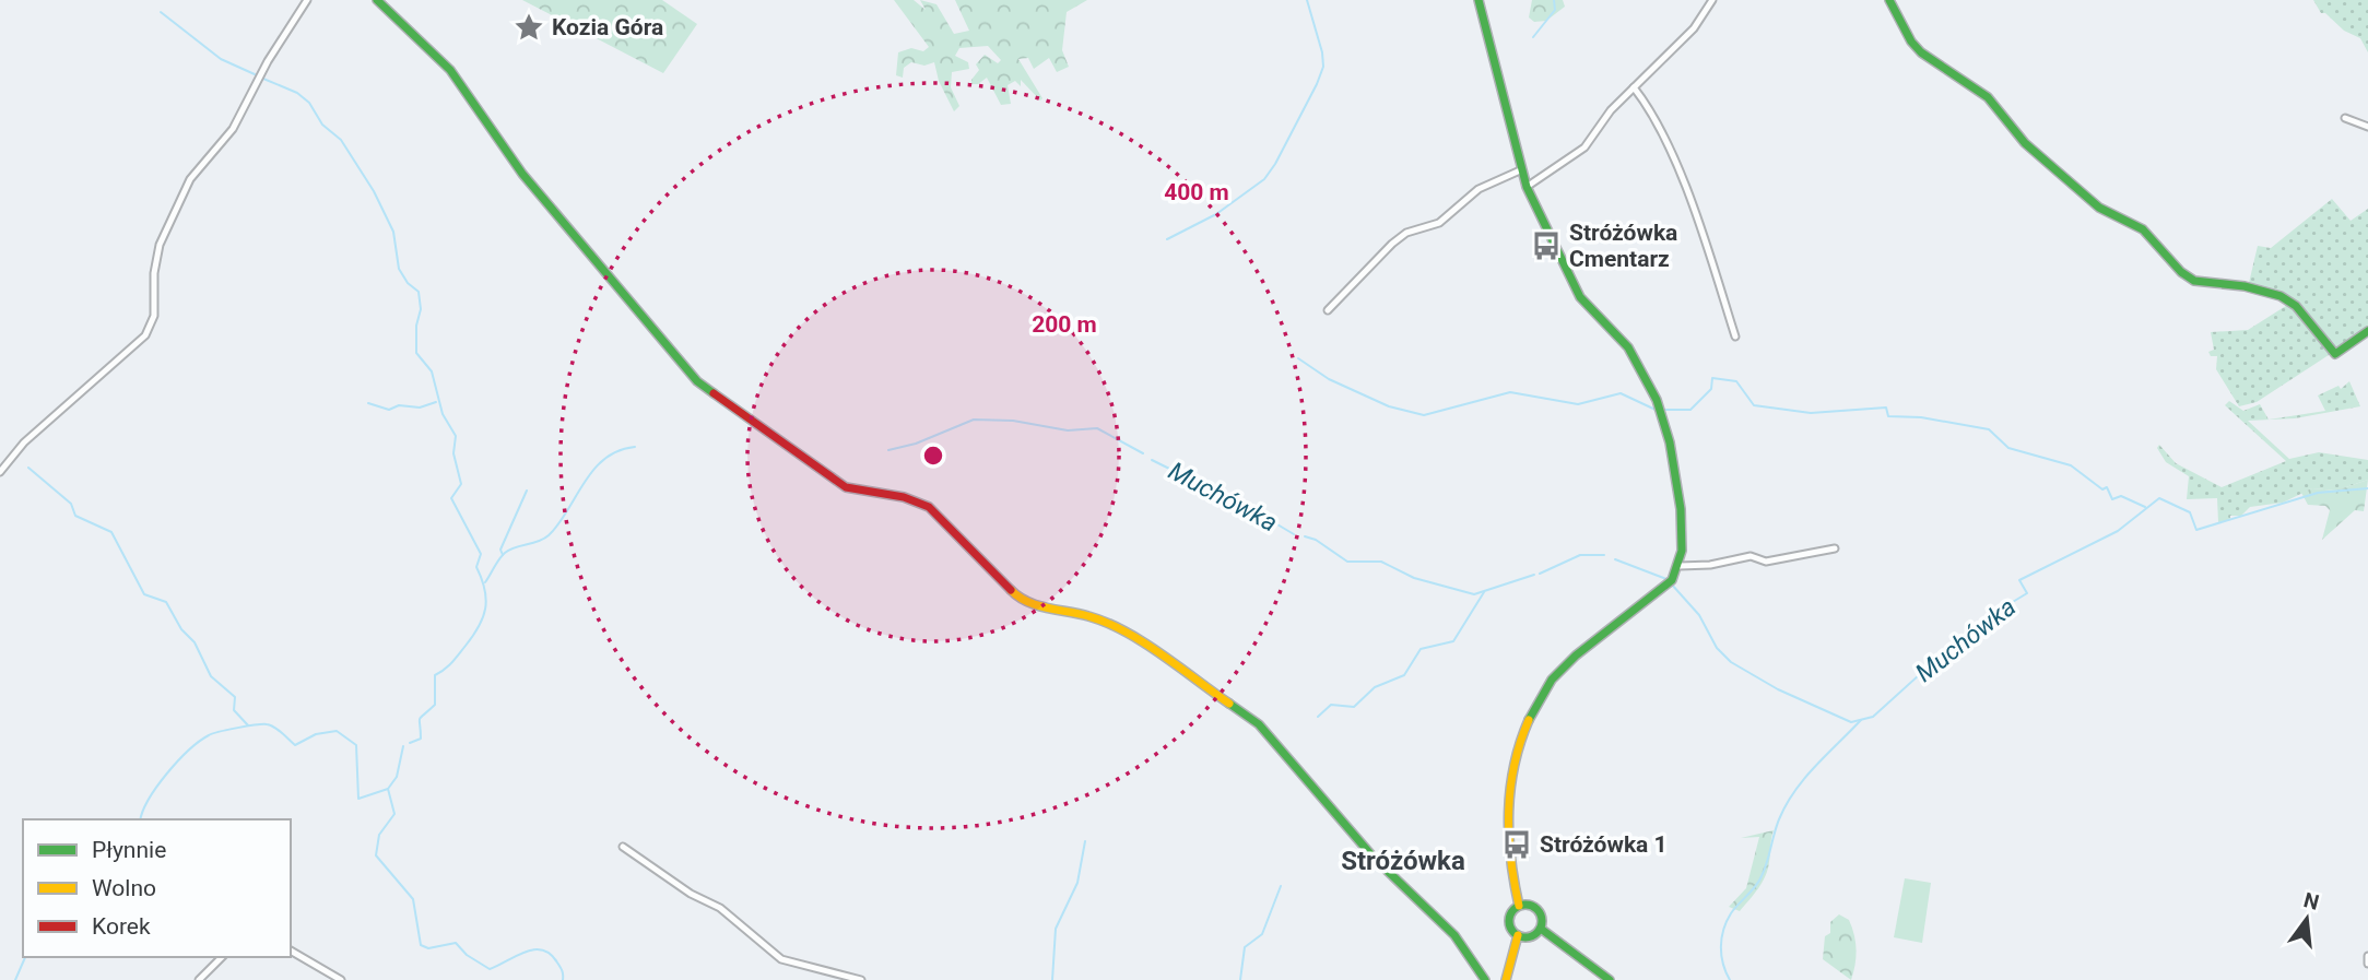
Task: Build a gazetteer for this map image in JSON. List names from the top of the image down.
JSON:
{
  "districts": ["Stróżówka"],
  "water": ["Muchówka"],
  "places": {
    "place": ["Kozia Góra"],
    "bus stop": ["Stróżówka Cmentarz", "Stróżówka 1"]
  },
  "legend": ["Płynnie", "Wolno", "Korek"],
  "north": "top",
  "rings": ["400 m", "200 m"]
}
